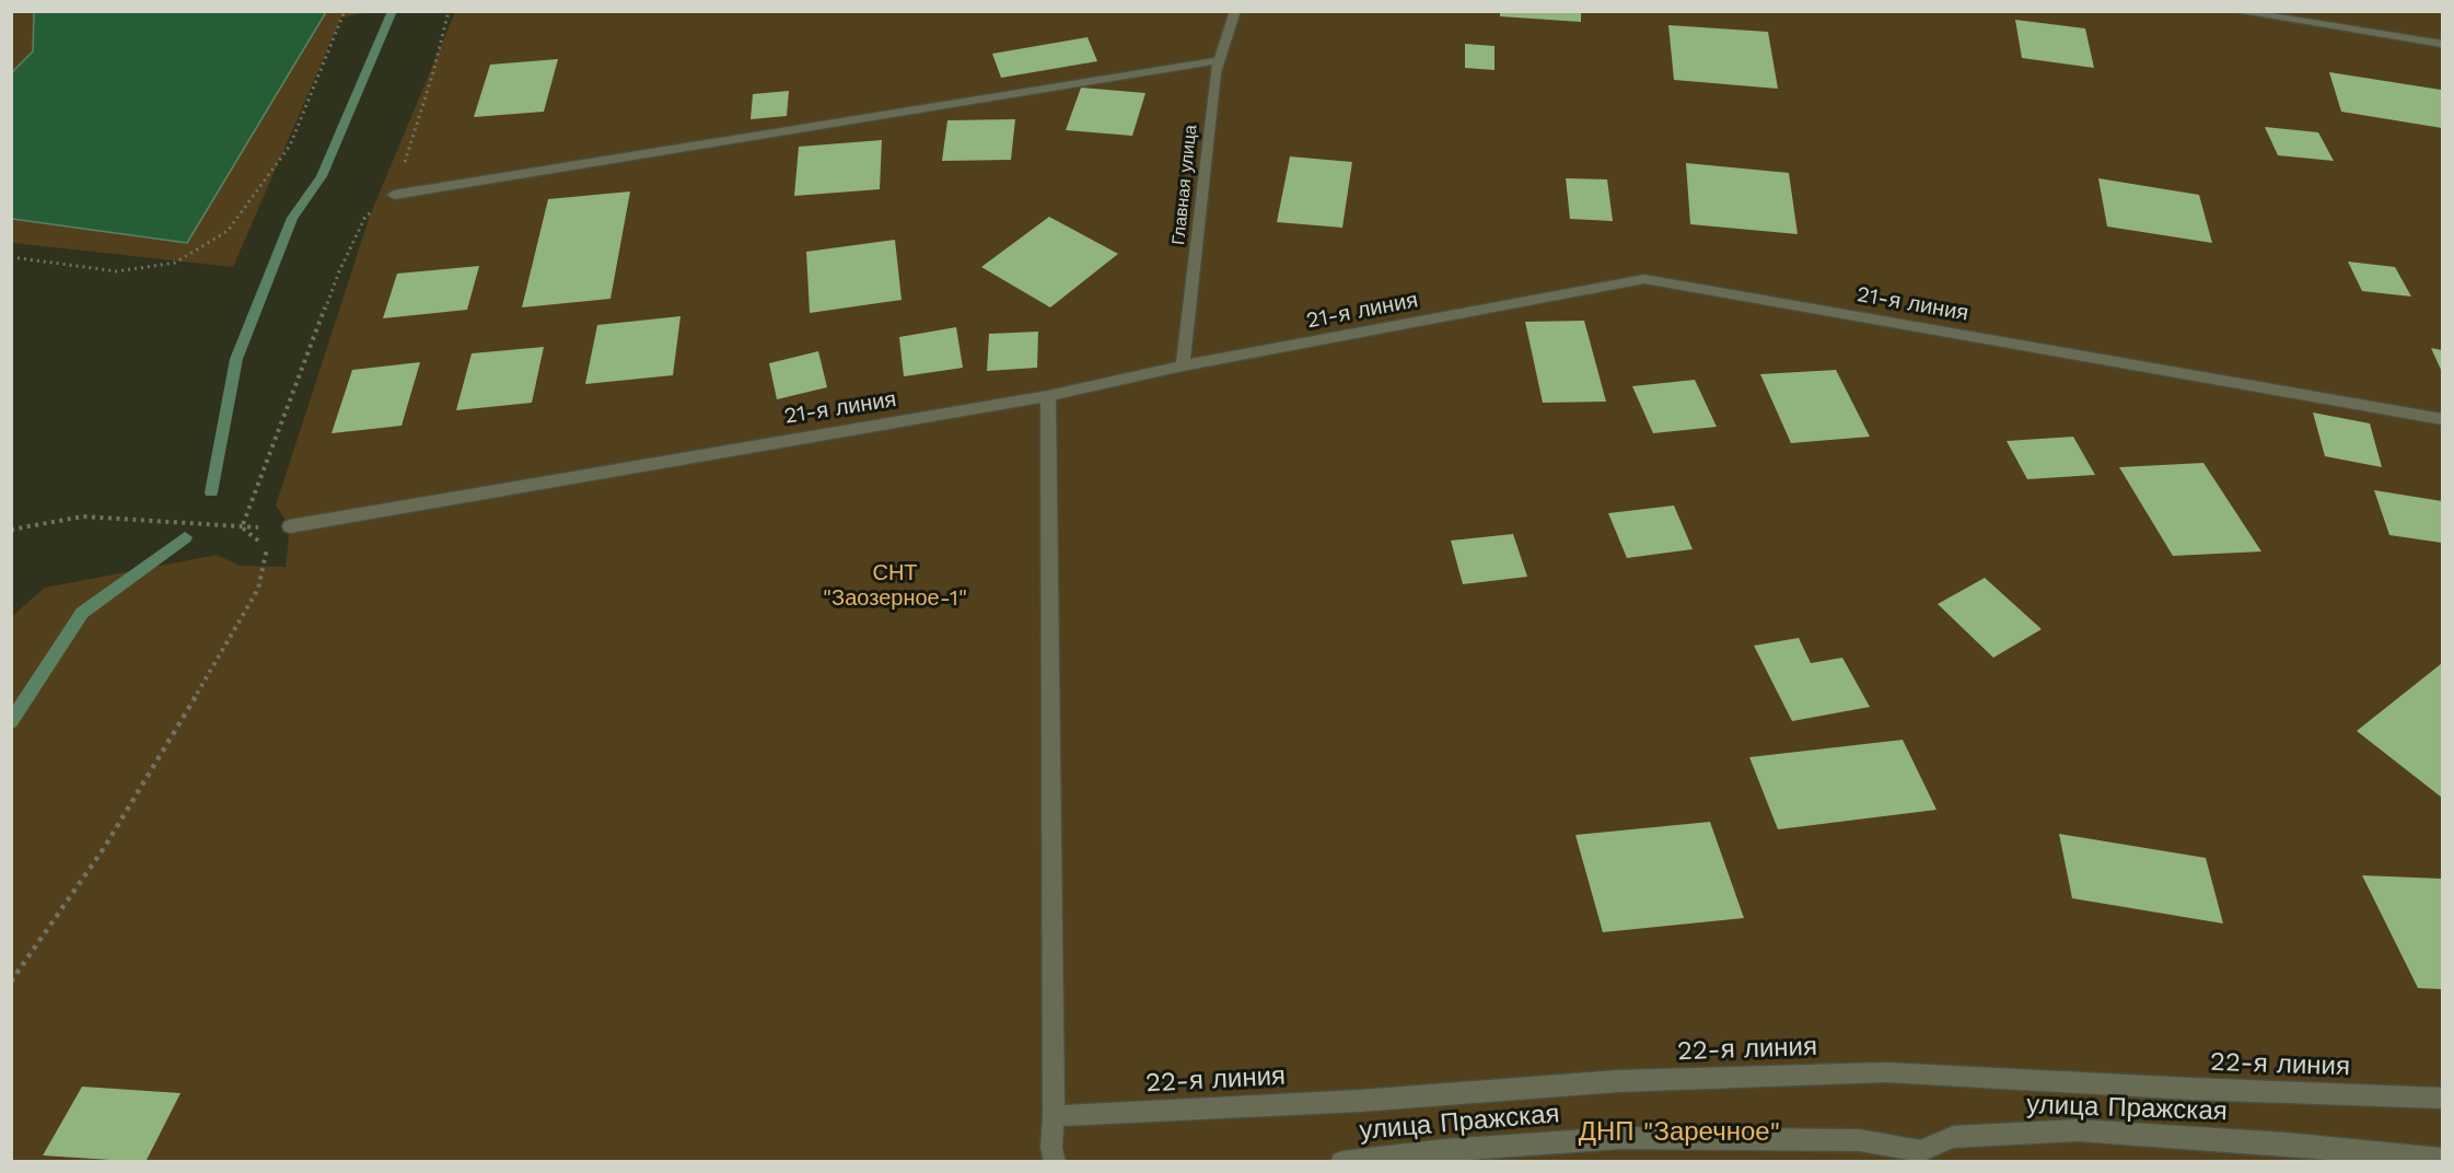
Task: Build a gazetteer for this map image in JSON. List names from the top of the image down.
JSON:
{
  "streets": {
    "street": [
      "Главная улица",
      "21-я линия",
      "22-я линия",
      "улица Пражская"
    ]
  },
  "crossings": [
    ["Главная улица", "21-я линия"]
  ],
  "parks": ["СНТ \"Заозерное-1\"", "ДНП \"Заречное\""]
}
